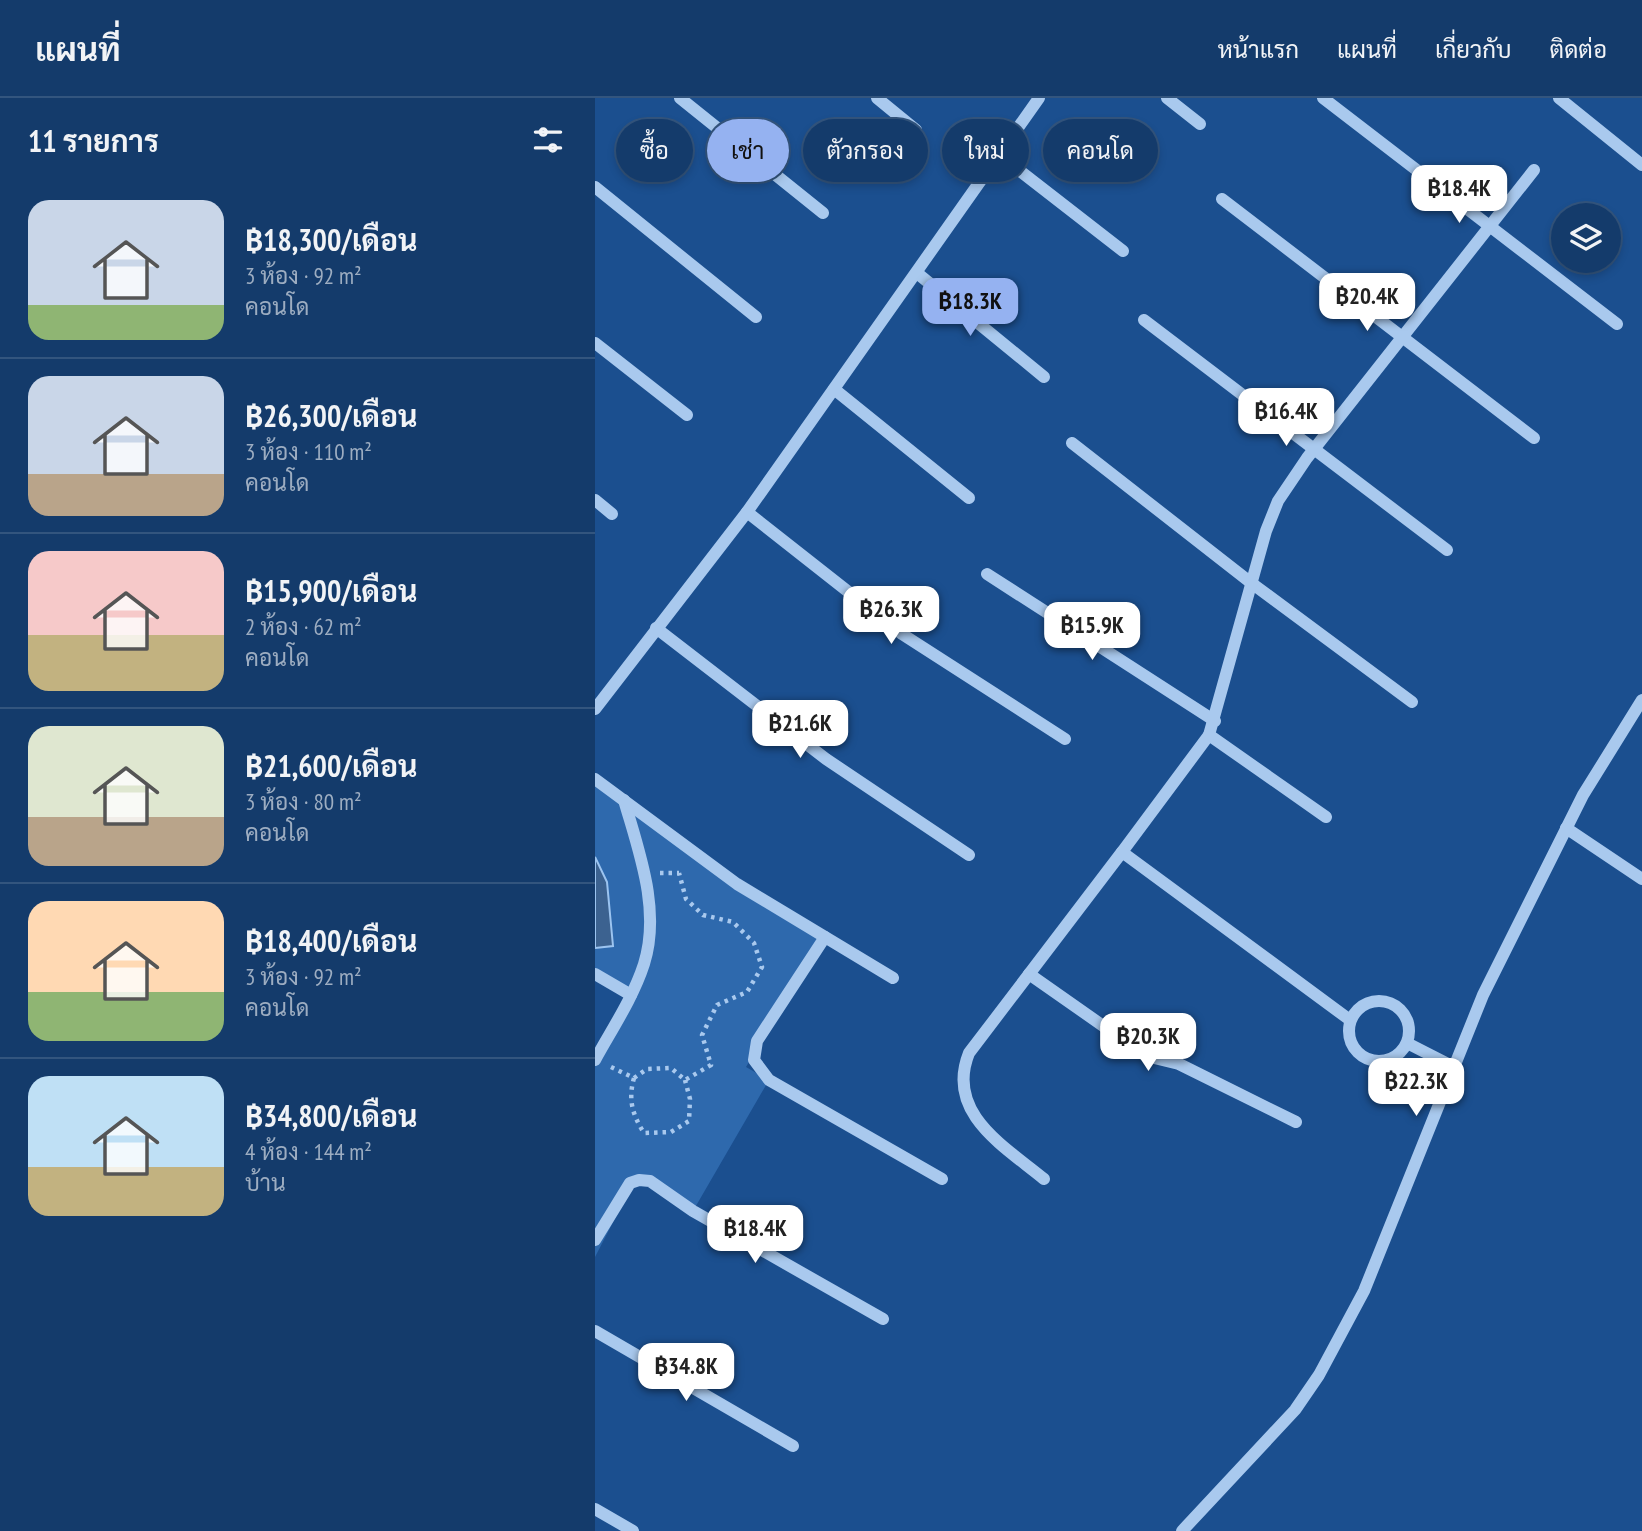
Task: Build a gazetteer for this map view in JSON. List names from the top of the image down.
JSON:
{
  "page": {
    "header": "แผนที่",
    "nav": [
      "หน้าแรก",
      "แผนที่",
      "เกี่ยวกับ",
      "ติดต่อ"
    ],
    "heading": "11 รายการ",
    "chip": [
      "ซื้อ",
      "เช่า",
      "ตัวกรอง",
      "ใหม่",
      "คอนโด"
    ],
    "price": [
      "฿18.4K",
      "฿20.4K",
      "฿18.3K",
      "฿16.4K",
      "฿26.3K",
      "฿15.9K",
      "฿21.6K",
      "฿20.3K",
      "฿22.3K",
      "฿18.4K",
      "฿34.8K"
    ],
    "list": [
      {
        "name": "฿18,300/เดือน",
        "note": "3 ห้อง · 92 m² · คอนโด"
      },
      {
        "name": "฿26,300/เดือน",
        "note": "3 ห้อง · 110 m² · คอนโด"
      },
      {
        "name": "฿15,900/เดือน",
        "note": "2 ห้อง · 62 m² · คอนโด"
      },
      {
        "name": "฿21,600/เดือน",
        "note": "3 ห้อง · 80 m² · คอนโด"
      },
      {
        "name": "฿18,400/เดือน",
        "note": "3 ห้อง · 92 m² · คอนโด"
      },
      {
        "name": "฿34,800/เดือน",
        "note": "4 ห้อง · 144 m² · บ้าน"
      }
    ]
  }
}
